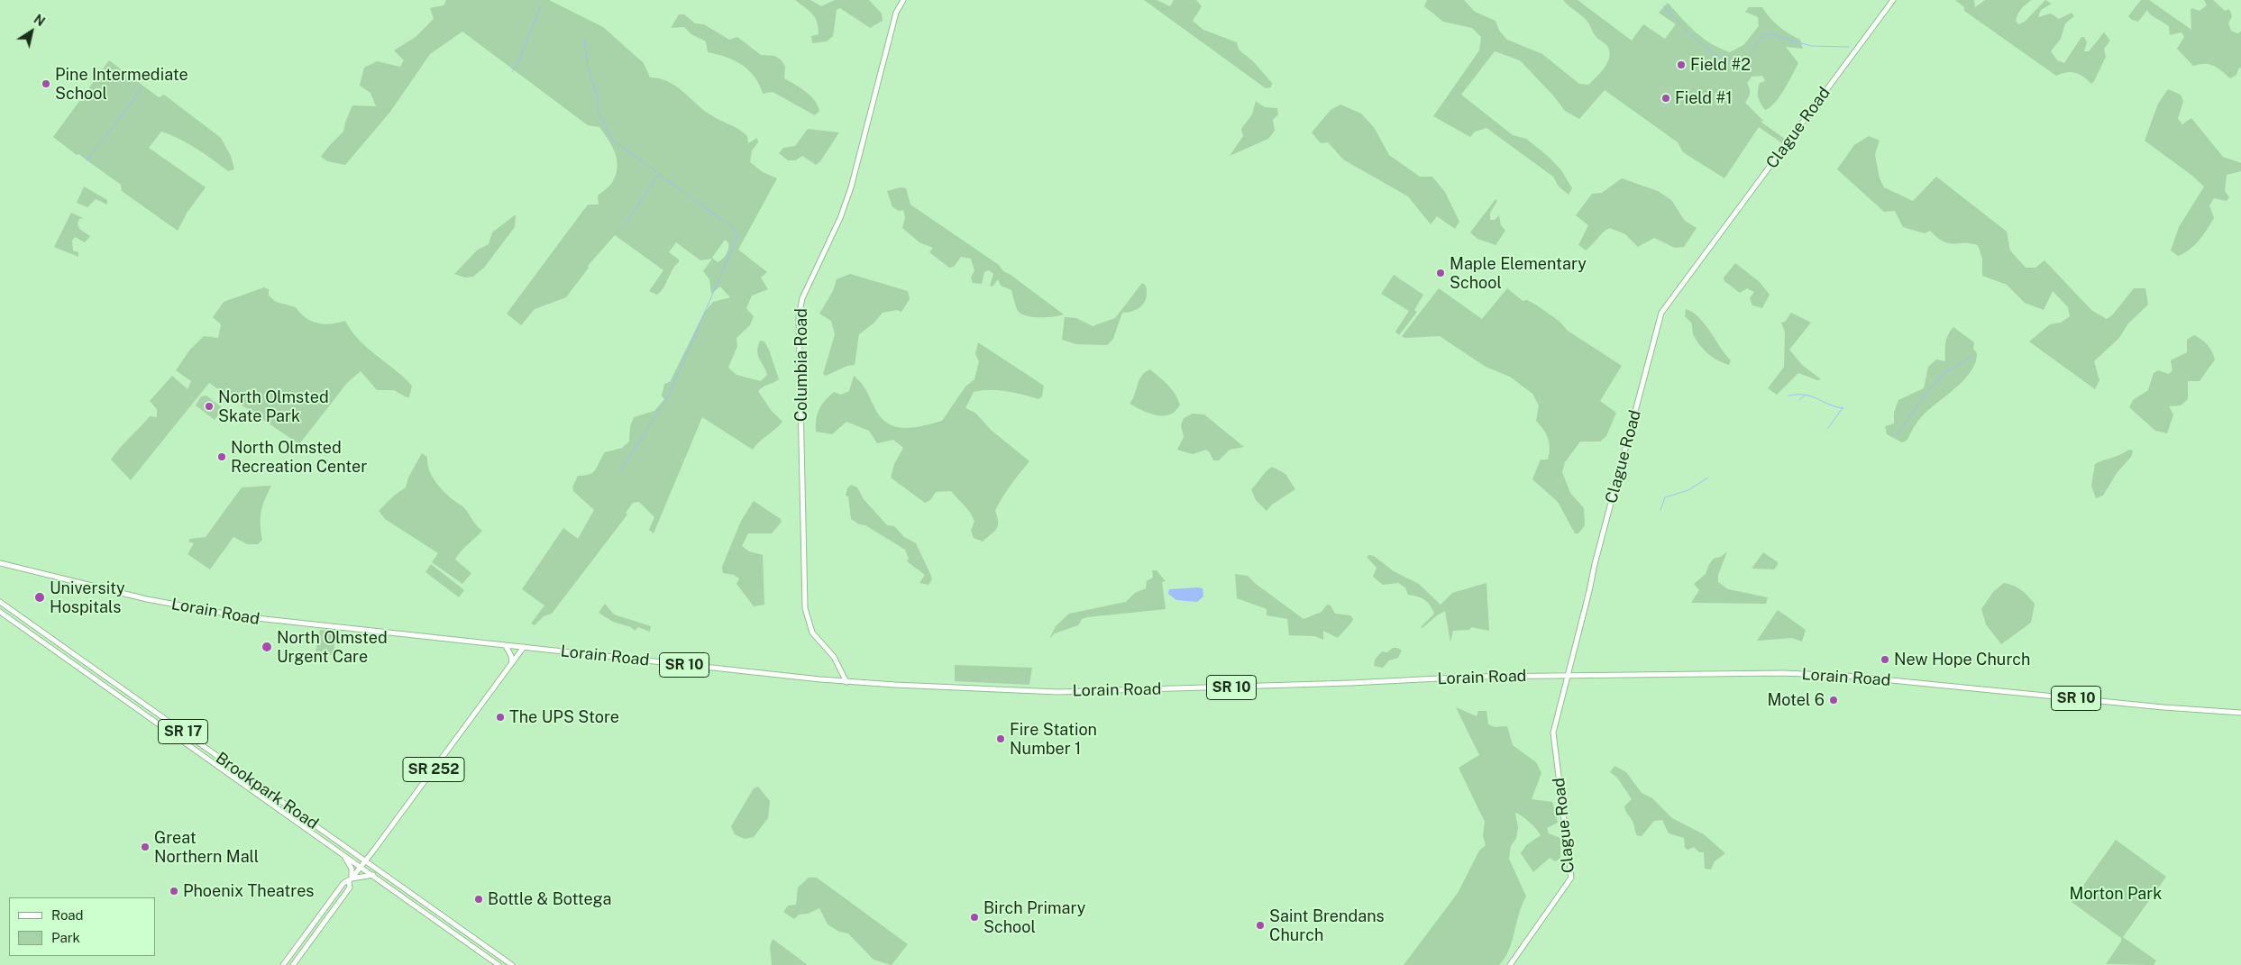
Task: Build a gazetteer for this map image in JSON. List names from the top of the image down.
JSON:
{
  "streets": {
    "main road": [
      "Clague Road",
      "Columbia Road",
      "Lorain Road",
      "SR 10",
      "SR 17",
      "SR 252",
      "Brookpark Road"
    ]
  },
  "crossings": [
    ["Clague Road", "Lorain Road"],
    ["Columbia Road", "Lorain Road"],
    ["Lorain Road", "SR 252"],
    ["SR 252", "Brookpark Road"]
  ],
  "parks": ["Morton Park"],
  "places": [
    "Field #2",
    "Pine Intermediate School",
    "Field #1",
    "Maple Elementary School",
    "North Olmsted Skate Park",
    "North Olmsted Recreation Center",
    "University Hospitals",
    "North Olmsted Urgent Care",
    "New Hope Church",
    "Motel 6",
    "The UPS Store",
    "Fire Station Number 1",
    "Great Northern Mall",
    "Phoenix Theatres",
    "Bottle & Bottega",
    "Birch Primary School",
    "Saint Brendans Church"
  ],
  "legend": ["Road", "Park"],
  "north": "top right"
}
